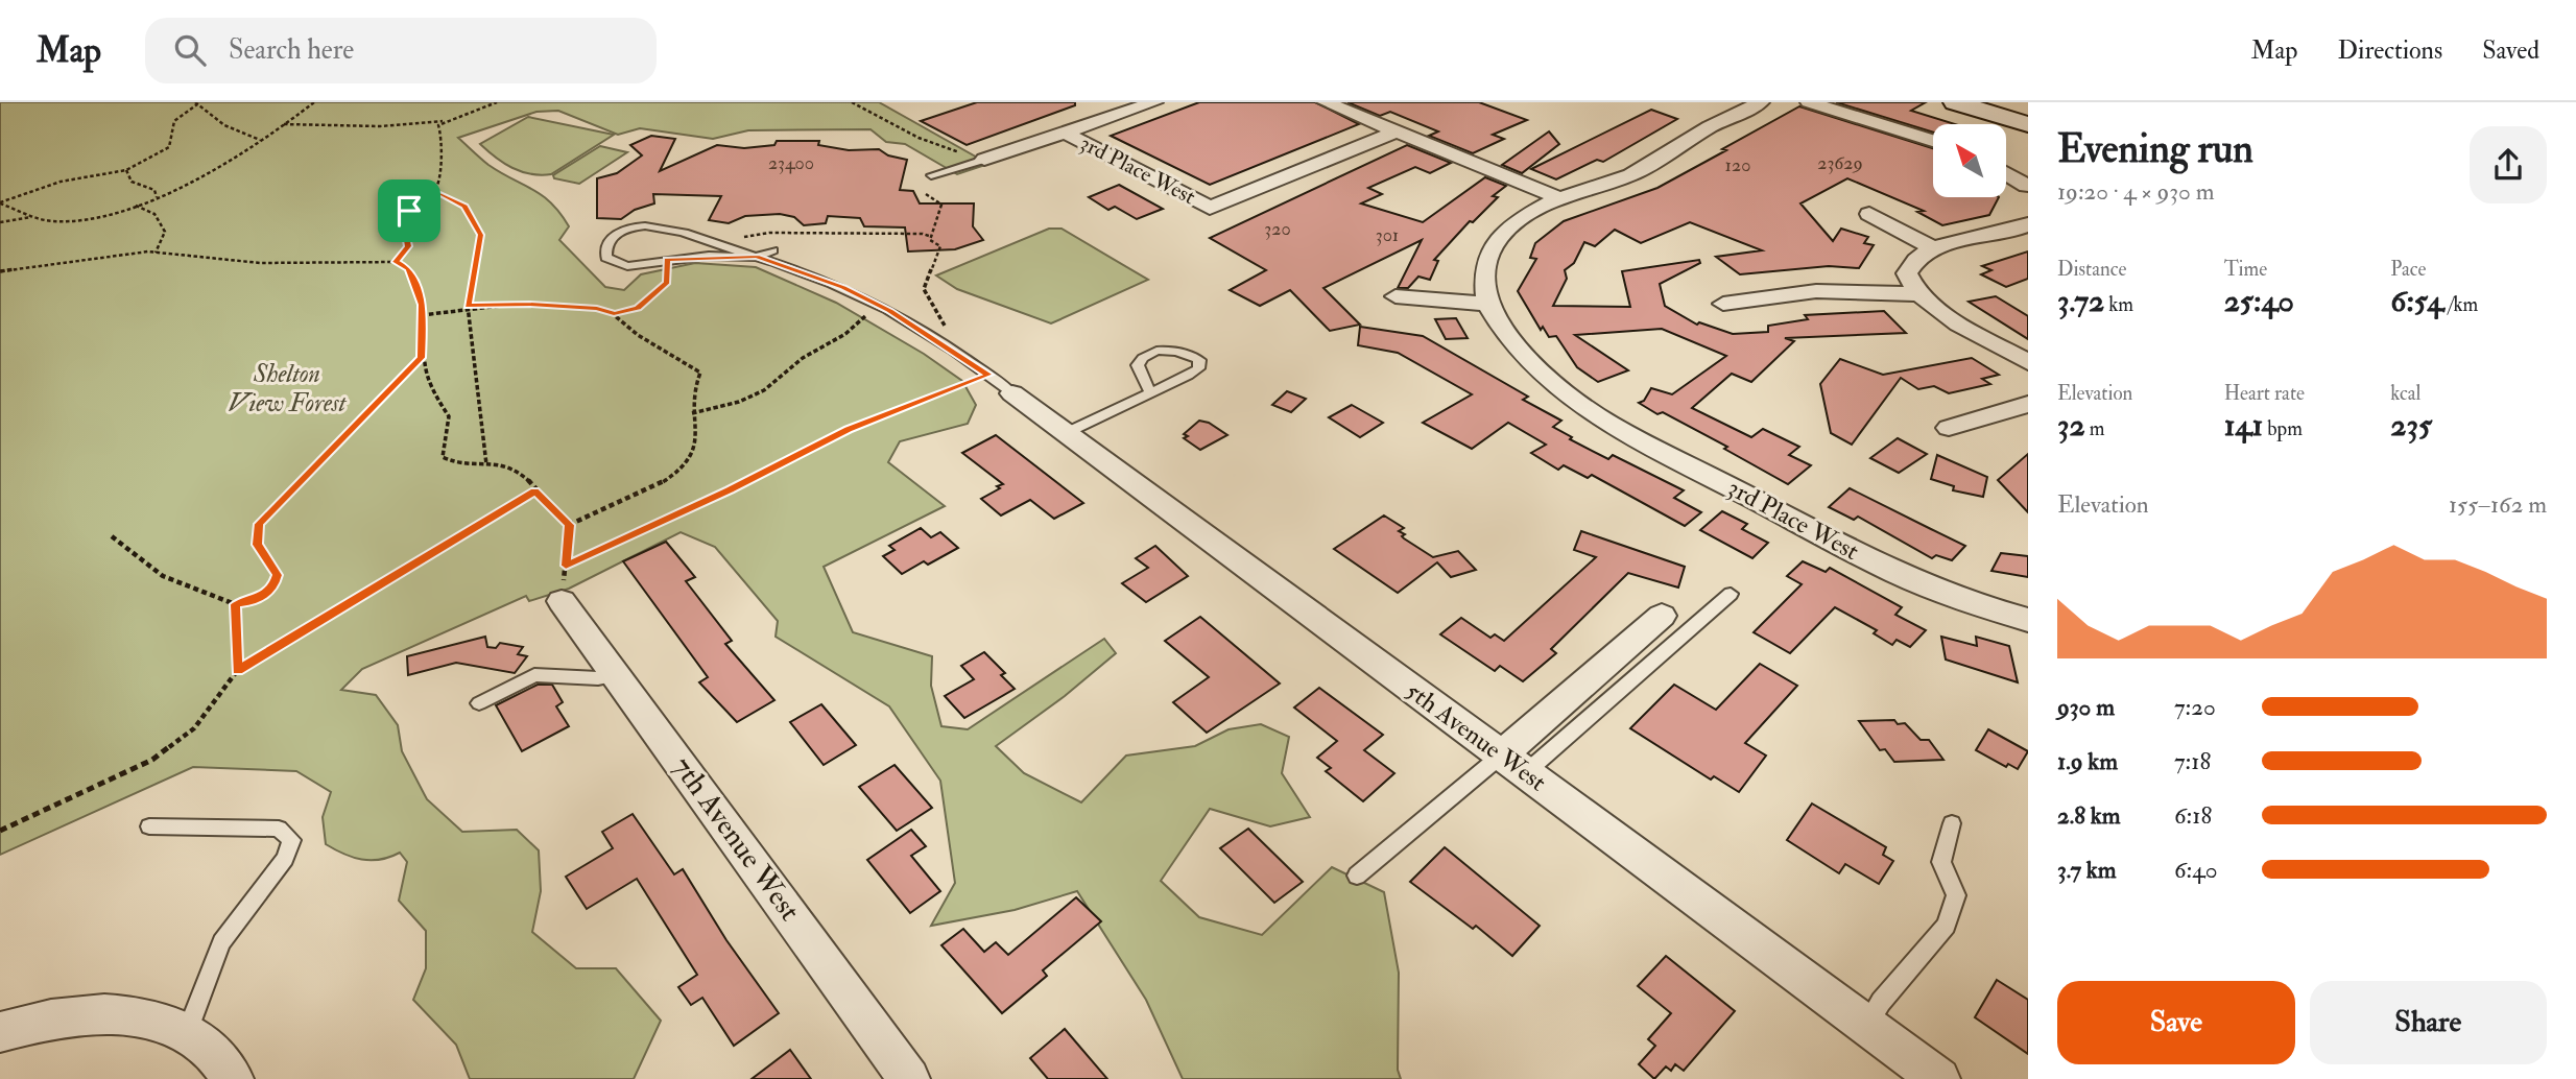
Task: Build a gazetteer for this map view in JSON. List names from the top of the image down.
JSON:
{
  "streets": {
    "street": ["3rd Place West", "5th Avenue West", "7th Avenue West"]
  },
  "parks": ["Shelton View Forest"],
  "house_numbers": [
    "23400",
    "23629",
    "120",
    "320",
    "301"
  ],
  "north": "top left",
  "page": {
    "header": "Map",
    "search": "Search here",
    "nav": ["Map", "Directions", "Saved"],
    "heading": ["Evening run", "19:20 · 4 × 930 m"],
    "stats": [
      ["Distance", "3.72 km"],
      ["Time", "25:40"],
      ["Pace", "6:54 /km"],
      ["Elevation", "32 m"],
      ["Heart rate", "141 bpm"],
      ["kcal", "235"]
    ],
    "chart": ["Elevation", "155–162 m"],
    "list": [
      {
        "name": "930 m",
        "note": "7:20"
      },
      {
        "name": "1.9 km",
        "note": "7:18"
      },
      {
        "name": "2.8 km",
        "note": "6:18"
      },
      {
        "name": "3.7 km",
        "note": "6:40"
      }
    ],
    "buttons": ["Save", "Share"]
  }
}
